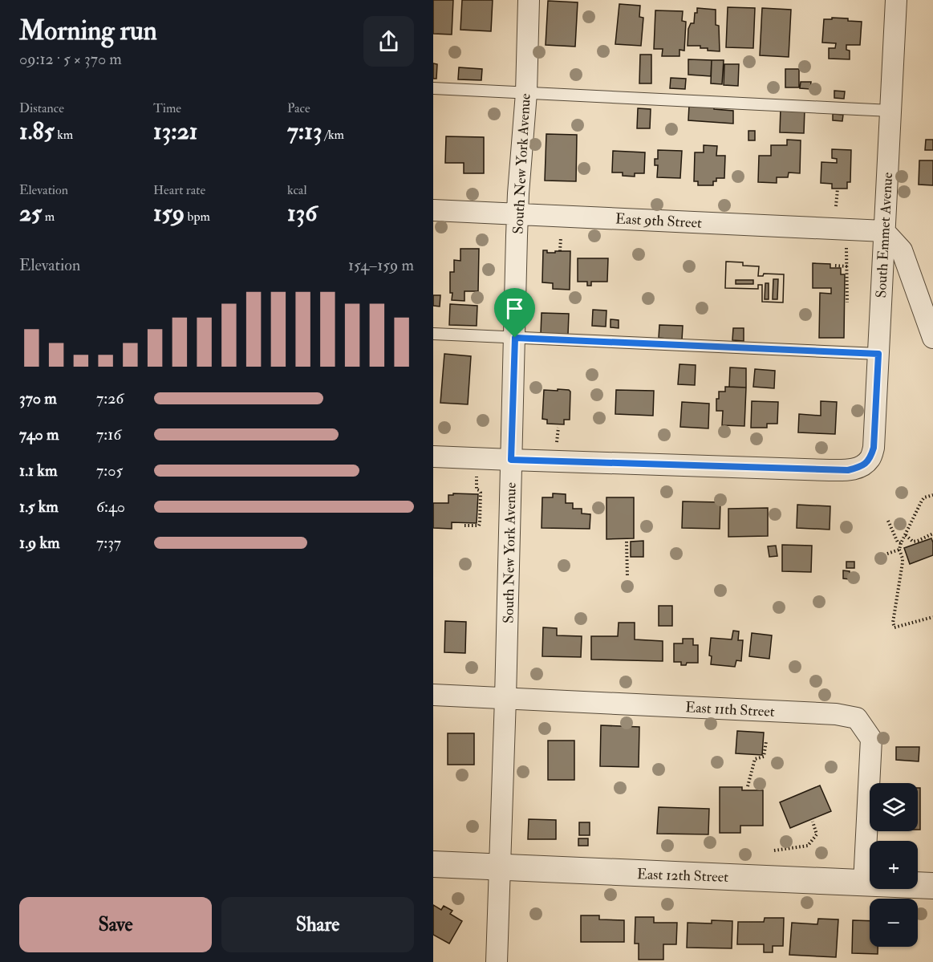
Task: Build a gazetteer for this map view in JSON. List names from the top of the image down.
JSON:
{
  "streets": {
    "street": [
      "South New York Avenue",
      "East 9th Street",
      "South Emmet Avenue",
      "East 11th Street",
      "East 12th Street"
    ]
  },
  "crossings": [
    ["South New York Avenue", "East 9th Street"],
    ["South New York Avenue", "South Emmet Avenue"],
    ["South New York Avenue", "East 11th Street"],
    ["South New York Avenue", "East 12th Street"],
    ["East 9th Street", "South Emmet Avenue"],
    ["East 11th Street", "East 12th Street"]
  ],
  "page": {
    "heading": ["Morning run", "09:12 · 5 × 370 m"],
    "stats": [
      ["Distance", "1.85 km"],
      ["Time", "13:21"],
      ["Pace", "7:13 /km"],
      ["Elevation", "25 m"],
      ["Heart rate", "159 bpm"],
      ["kcal", "136"]
    ],
    "chart": ["Elevation", "154–159 m"],
    "list": [
      {
        "name": "370 m",
        "note": "7:26"
      },
      {
        "name": "740 m",
        "note": "7:16"
      },
      {
        "name": "1.1 km",
        "note": "7:05"
      },
      {
        "name": "1.5 km",
        "note": "6:40"
      },
      {
        "name": "1.9 km",
        "note": "7:37"
      }
    ],
    "map_buttons": ["+", "−"],
    "buttons": ["Save", "Share"]
  }
}
